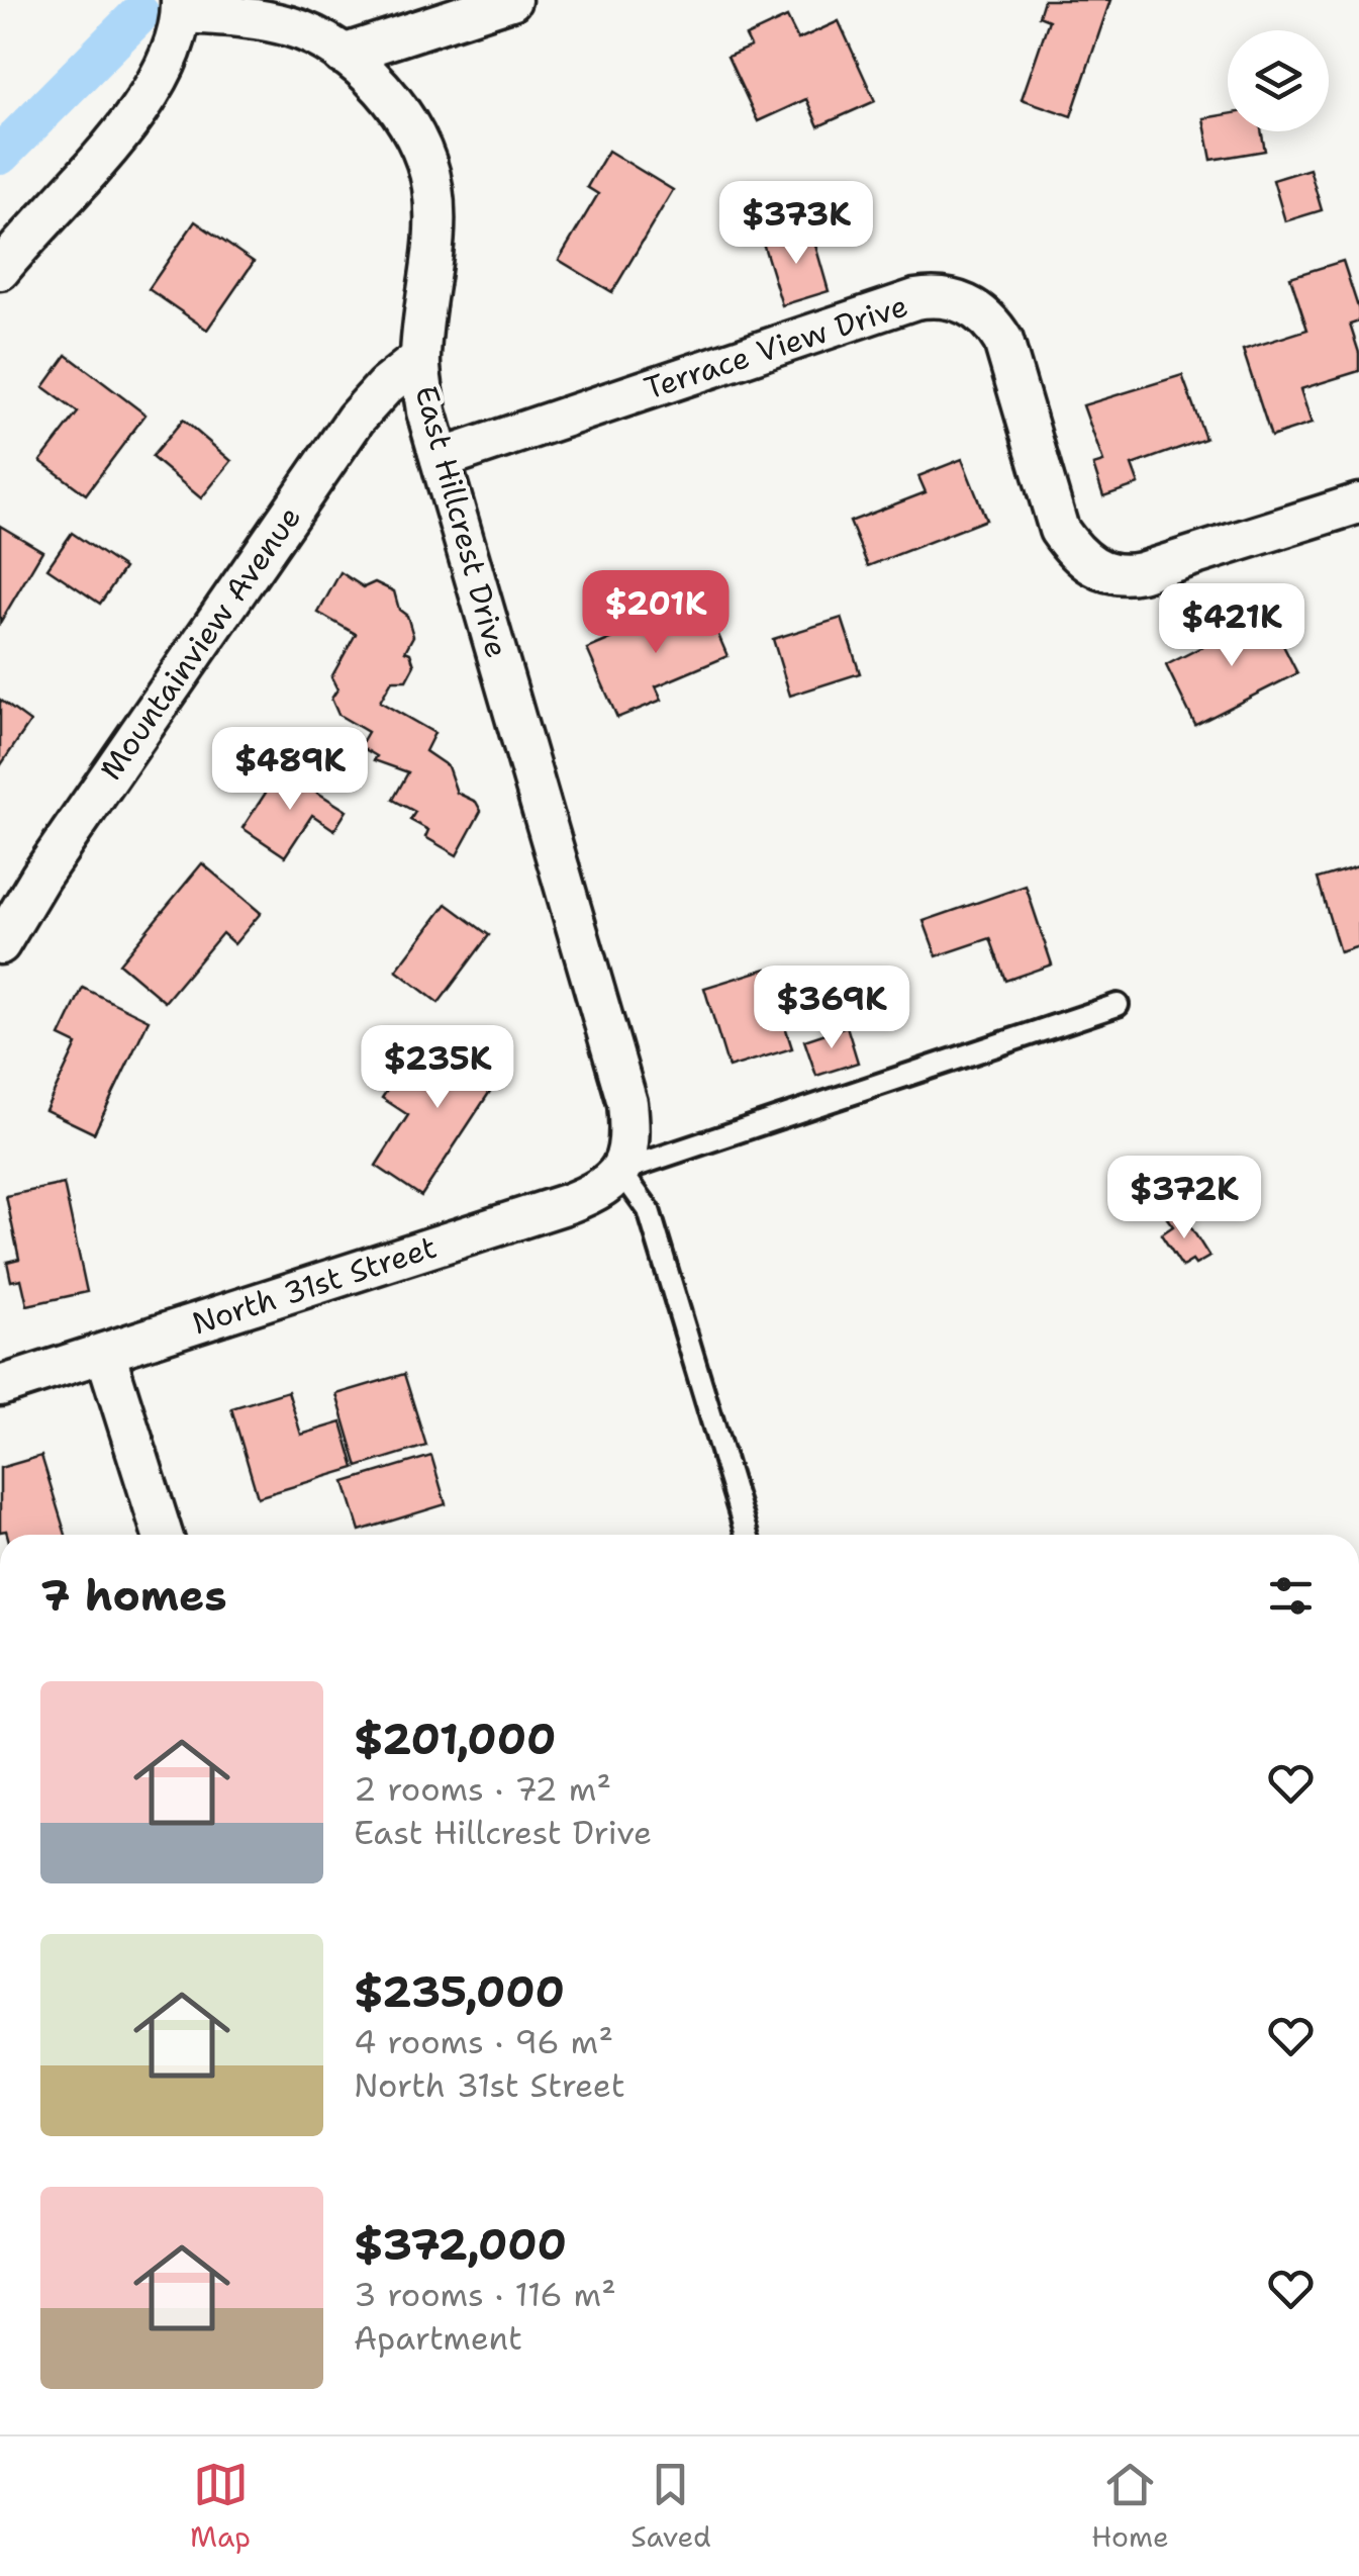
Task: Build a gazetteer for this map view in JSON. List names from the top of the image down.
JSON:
{
  "streets": {
    "street": [
      "Terrace View Drive",
      "East Hillcrest Drive",
      "Mountainview Avenue",
      "North 31st Street"
    ]
  },
  "crossings": [
    ["Terrace View Drive", "East Hillcrest Drive"],
    ["East Hillcrest Drive", "Mountainview Avenue"],
    ["East Hillcrest Drive", "North 31st Street"]
  ],
  "page": {
    "price": [
      "$373K",
      "$201K",
      "$421K",
      "$489K",
      "$369K",
      "$235K",
      "$372K"
    ],
    "heading": "7 homes",
    "list": [
      {
        "name": "$201,000",
        "note": "2 rooms · 72 m² · East Hillcrest Drive"
      },
      {
        "name": "$235,000",
        "note": "4 rooms · 96 m² · North 31st Street"
      },
      {
        "name": "$372,000",
        "note": "3 rooms · 116 m² · Apartment"
      }
    ],
    "tabs": ["Map", "Saved", "Home"]
  }
}
